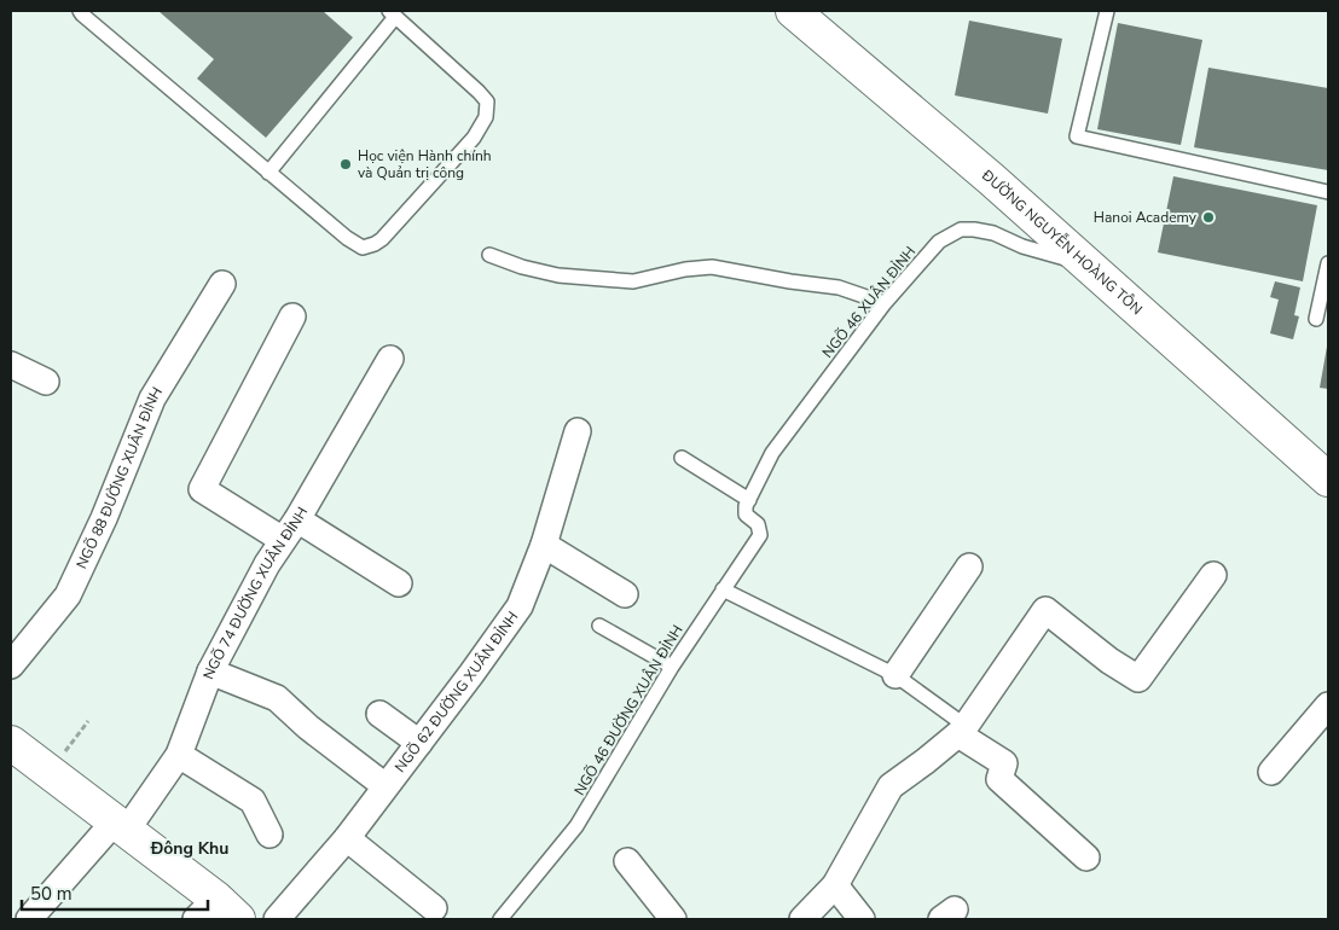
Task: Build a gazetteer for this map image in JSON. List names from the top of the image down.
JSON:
{
  "streets": {
    "main road": ["ĐƯỜNG NGUYỄN HOÀNG TÔN"],
    "street": ["NGÕ 88 ĐƯỜNG XUÂN ĐỈNH", "NGÕ 74 ĐƯỜNG XUÂN ĐỈNH", "NGÕ 62 ĐƯỜNG XUÂN ĐỈNH"],
    "lane": ["NGÕ 46 XUÂN ĐỈNH", "NGÕ 46 ĐƯỜNG XUÂN ĐỈNH"]
  },
  "crossings": [
    ["ĐƯỜNG NGUYỄN HOÀNG TÔN", "NGÕ 46 XUÂN ĐỈNH"],
    ["NGÕ 46 XUÂN ĐỈNH", "NGÕ 46 ĐƯỜNG XUÂN ĐỈNH"]
  ],
  "districts": ["Đông Khu"],
  "places": ["Học viện Hành chính và Quản trị công", "Hanoi Academy"],
  "scale_bar": "50 m"
}
